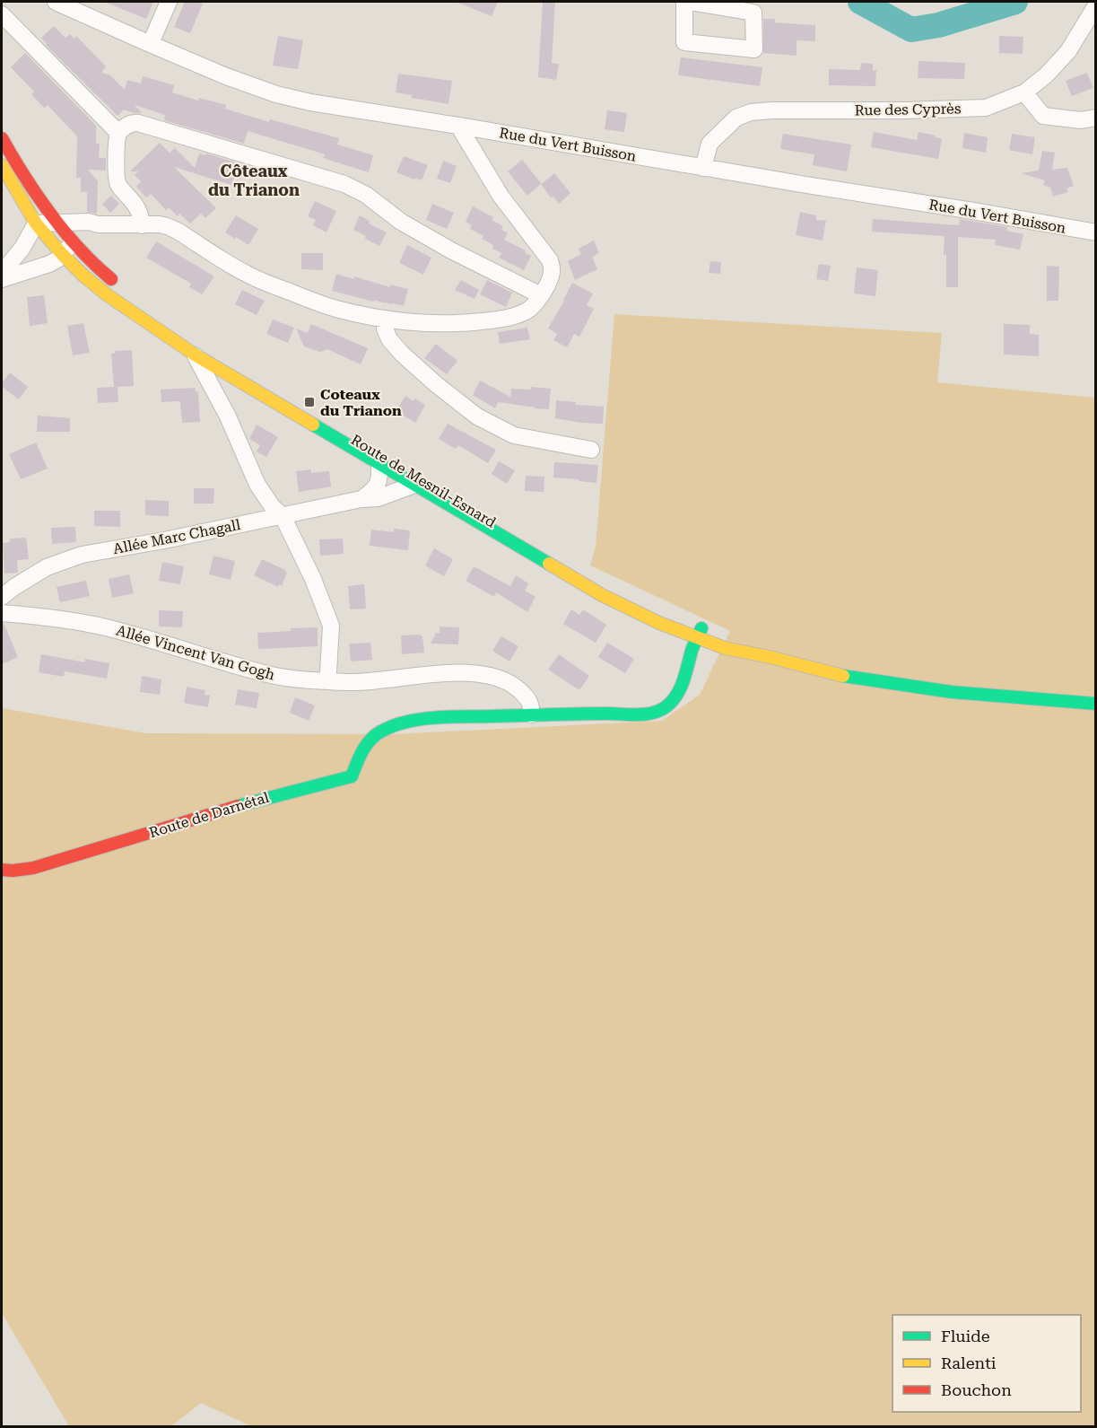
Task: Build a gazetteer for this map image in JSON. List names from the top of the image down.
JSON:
{
  "streets": {
    "main road": ["Route de Mesnil-Esnard", "Route de Darnétal"],
    "street": [
      "Rue des Cyprès",
      "Rue du Vert Buisson",
      "Allée Marc Chagall",
      "Allée Vincent Van Gogh"
    ]
  },
  "crossings": [
    ["Rue des Cyprès", "Rue du Vert Buisson"],
    ["Route de Mesnil-Esnard", "Allée Marc Chagall"],
    ["Allée Vincent Van Gogh", "Route de Darnétal"]
  ],
  "districts": ["Côteaux du Trianon"],
  "places": {
    "transit": ["Coteaux du Trianon"]
  },
  "legend": ["Fluide", "Ralenti", "Bouchon"]
}
